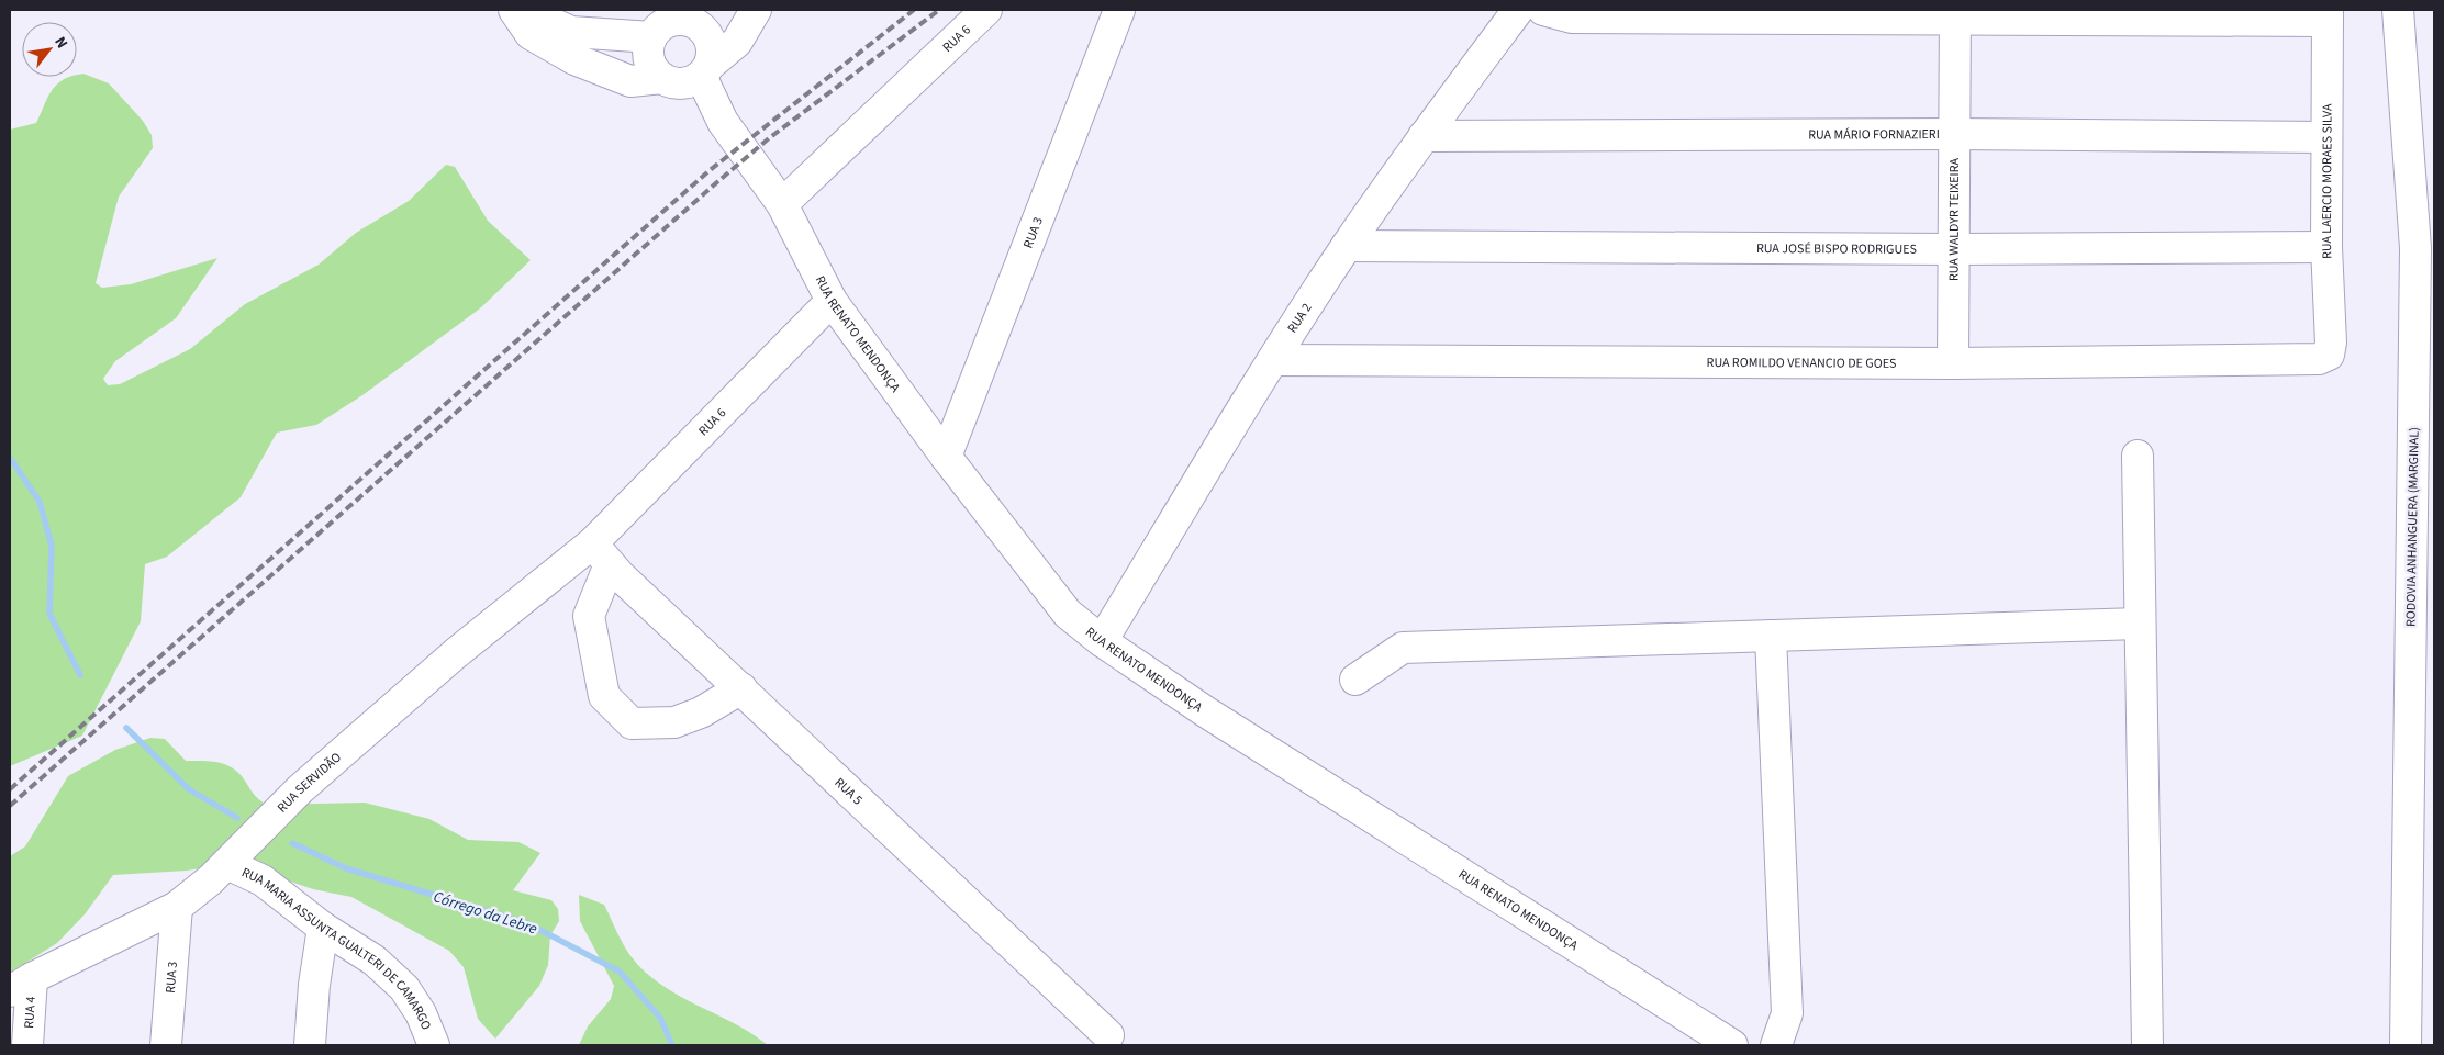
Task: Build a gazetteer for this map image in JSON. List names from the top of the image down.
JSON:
{
  "streets": {
    "main road": [
      "RUA 6",
      "RUA MÁRIO FORNAZIERI",
      "RUA LAERCIO MORAES SILVA",
      "RUA WALDYR TEIXEIRA",
      "RUA 3",
      "RUA JOSÉ BISPO RODRIGUES",
      "RUA 2",
      "RUA RENATO MENDONÇA",
      "RUA ROMILDO VENANCIO DE GOES",
      "RODOVIA ANHANGUERA (MARGINAL)",
      "RUA SERVIDÃO",
      "RUA 5",
      "RUA MARIA ASSUNTA GUALTERI DE CAMARGO",
      "RUA 4"
    ]
  },
  "crossings": [
    ["RUA 6", "RUA RENATO MENDONÇA"],
    ["RUA 6", "RUA SERVIDÃO"],
    ["RUA 6", "RUA 5"],
    ["RUA MÁRIO FORNAZIERI", "RUA LAERCIO MORAES SILVA"],
    ["RUA MÁRIO FORNAZIERI", "RUA WALDYR TEIXEIRA"],
    ["RUA MÁRIO FORNAZIERI", "RUA 2"],
    ["RUA LAERCIO MORAES SILVA", "RUA JOSÉ BISPO RODRIGUES"],
    ["RUA LAERCIO MORAES SILVA", "RUA ROMILDO VENANCIO DE GOES"],
    ["RUA WALDYR TEIXEIRA", "RUA JOSÉ BISPO RODRIGUES"],
    ["RUA WALDYR TEIXEIRA", "RUA ROMILDO VENANCIO DE GOES"],
    ["RUA 3", "RUA RENATO MENDONÇA"],
    ["RUA 3", "RUA SERVIDÃO"],
    ["RUA JOSÉ BISPO RODRIGUES", "RUA 2"],
    ["RUA 2", "RUA RENATO MENDONÇA"],
    ["RUA 2", "RUA ROMILDO VENANCIO DE GOES"],
    ["RUA SERVIDÃO", "RUA 5"],
    ["RUA SERVIDÃO", "RUA MARIA ASSUNTA GUALTERI DE CAMARGO"],
    ["RUA SERVIDÃO", "RUA 4"]
  ],
  "water": ["Córrego da Lebre"],
  "north": "top right"
}
